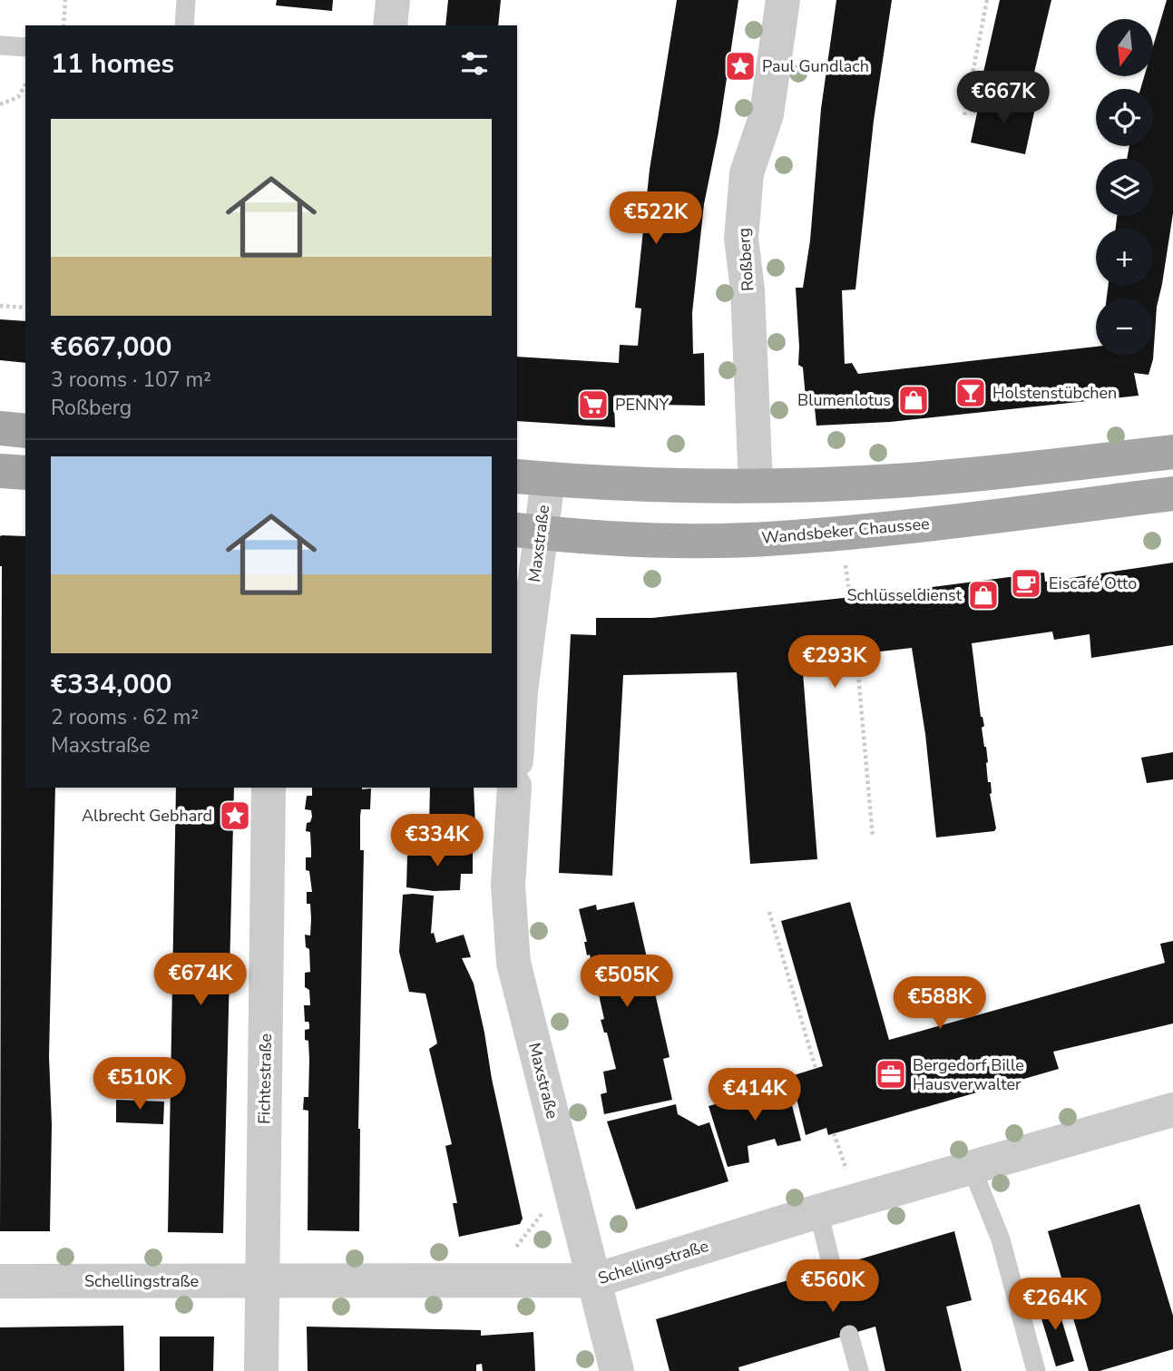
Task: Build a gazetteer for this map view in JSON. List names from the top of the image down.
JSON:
{
  "streets": {
    "main road": ["Wandsbeker Chaussee"],
    "street": [
      "Roßberg",
      "Maxstraße",
      "Fichtestraße",
      "Schellingstraße"
    ]
  },
  "crossings": [
    ["Wandsbeker Chaussee", "Maxstraße"],
    ["Maxstraße", "Schellingstraße"],
    ["Fichtestraße", "Schellingstraße"]
  ],
  "places": {
    "place": ["Paul Gundlach", "Albrecht Gebhard"],
    "bar": ["Holstenstübchen"],
    "shop": ["Blumenlotus", "Schlüsseldienst"],
    "supermarket": ["PENNY"],
    "cafe": ["Eiscafé Otto"],
    "office": ["Bergedorf Bille Hausverwalter"]
  },
  "north": "bottom",
  "page": {
    "map_buttons": ["+", "−"],
    "heading": "11 homes",
    "price": [
      "€667K",
      "€522K",
      "€293K",
      "€334K",
      "€674K",
      "€505K",
      "€588K",
      "€510K",
      "€414K",
      "€560K",
      "€264K"
    ],
    "list": [
      {
        "name": "€667,000",
        "note": "3 rooms · 107 m² · Roßberg"
      },
      {
        "name": "€334,000",
        "note": "2 rooms · 62 m² · Maxstraße"
      }
    ]
  }
}
